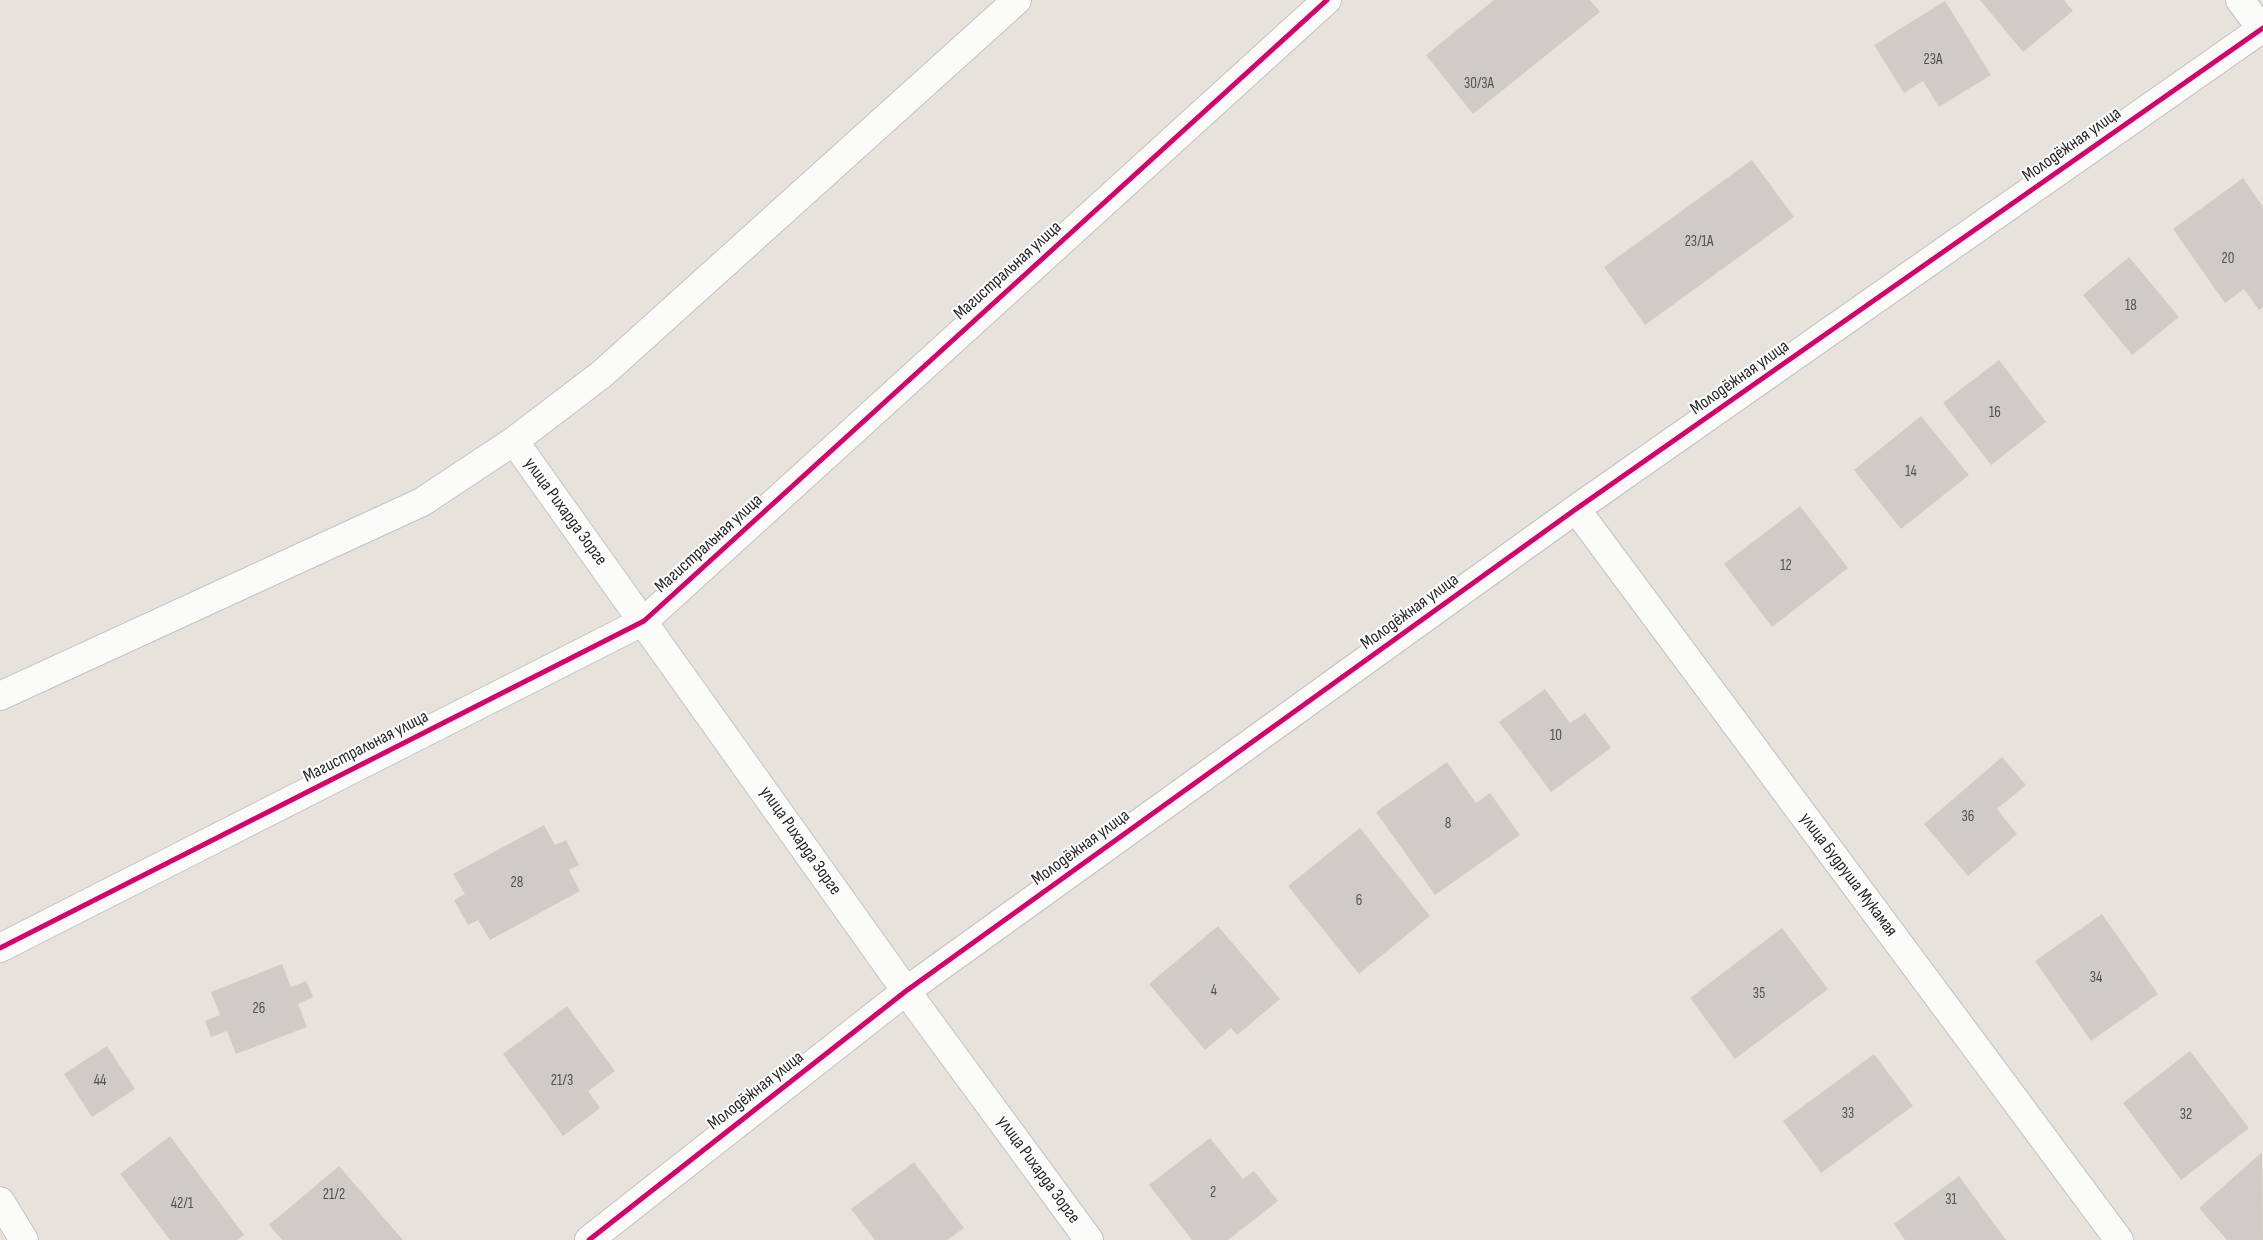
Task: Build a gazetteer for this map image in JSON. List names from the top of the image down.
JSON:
{
  "streets": {
    "street": [
      "Молодёжная улица",
      "Магистральная улица",
      "улица Рихарда Зорге",
      "улица Будруша Мукамая"
    ]
  },
  "crossings": [
    ["Молодёжная улица", "улица Рихарда Зорге"],
    ["Молодёжная улица", "улица Будруша Мукамая"],
    ["Магистральная улица", "улица Рихарда Зорге"]
  ],
  "house_numbers": [
    "23А",
    "30/3А",
    "23/1А",
    "20",
    "18",
    "16",
    "14",
    "12",
    "10",
    "36",
    "8",
    "28",
    "6",
    "34",
    "4",
    "35",
    "26",
    "44",
    "21/3",
    "33",
    "32",
    "2",
    "21/2",
    "31",
    "42/1"
  ]
}
